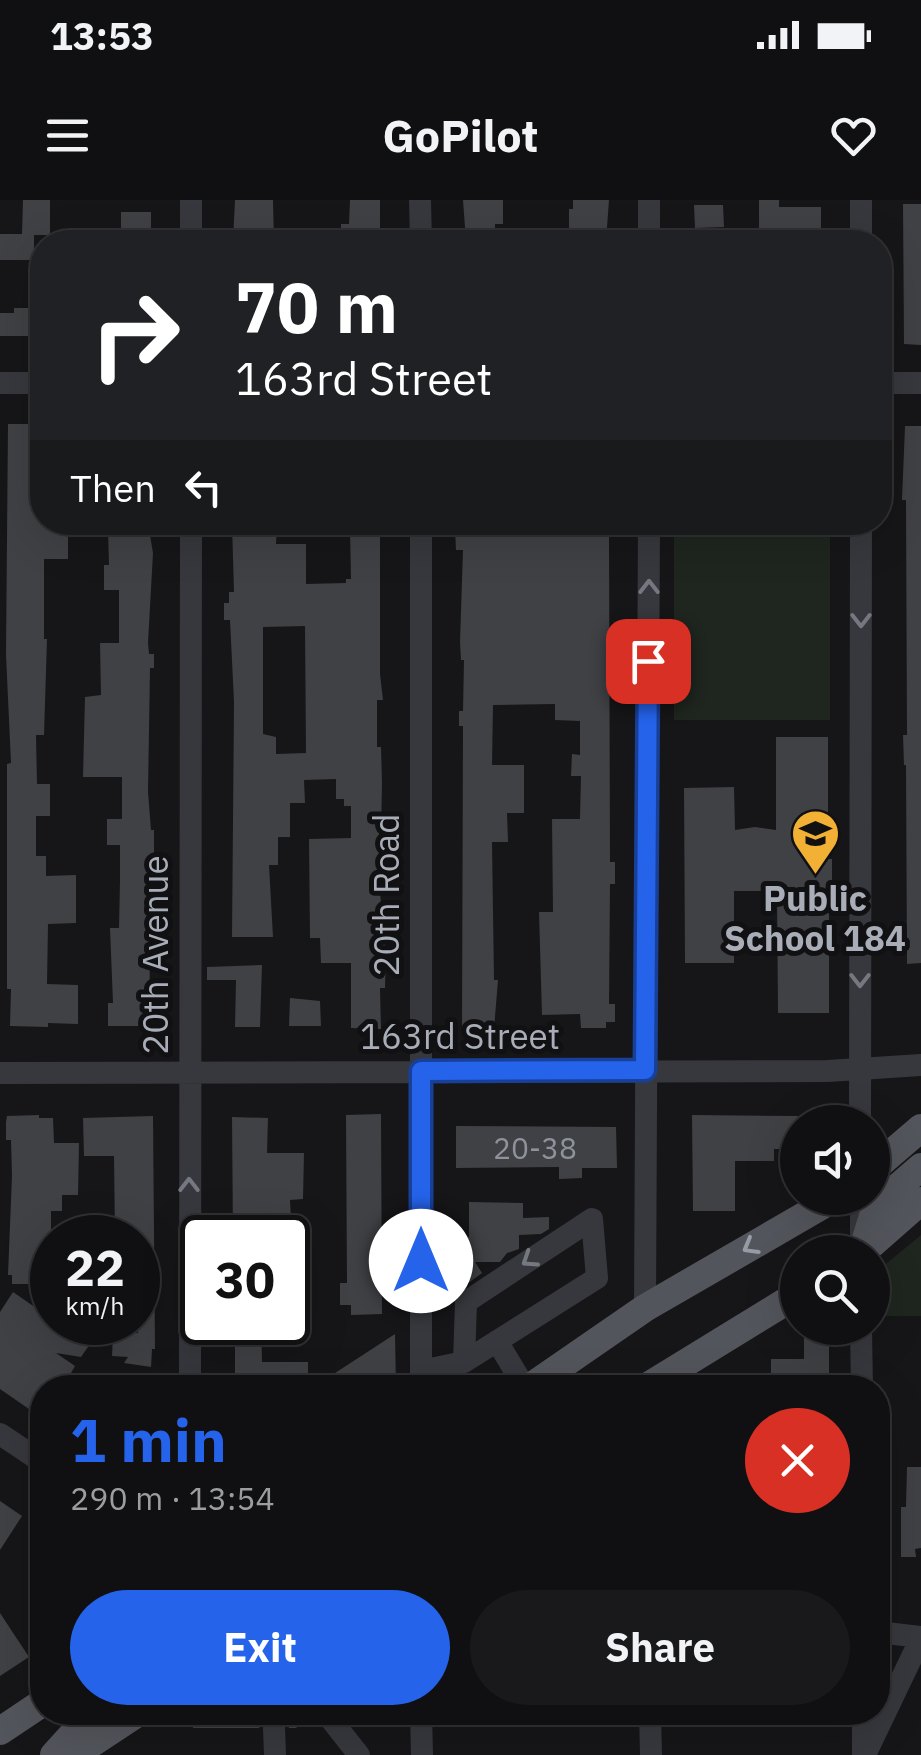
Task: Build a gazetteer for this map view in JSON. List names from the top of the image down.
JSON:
{
  "streets": {
    "street": ["20th Road", "20th Avenue", "163rd Street"]
  },
  "crossings": [
    ["20th Road", "163rd Street"],
    ["20th Avenue", "163rd Street"]
  ],
  "one_way": ["20th Avenue"],
  "places": {
    "school or university": ["Public School 184"]
  },
  "house_numbers": ["20-38"],
  "page": {
    "status": "13:53",
    "header": "GoPilot",
    "turn": ["70 m", "163rd Street"],
    "then": "Then",
    "speed": "22 km/h",
    "limit": "30",
    "heading": ["1 min", "290 m · 13:54"],
    "buttons": ["Exit", "Share"]
  }
}
